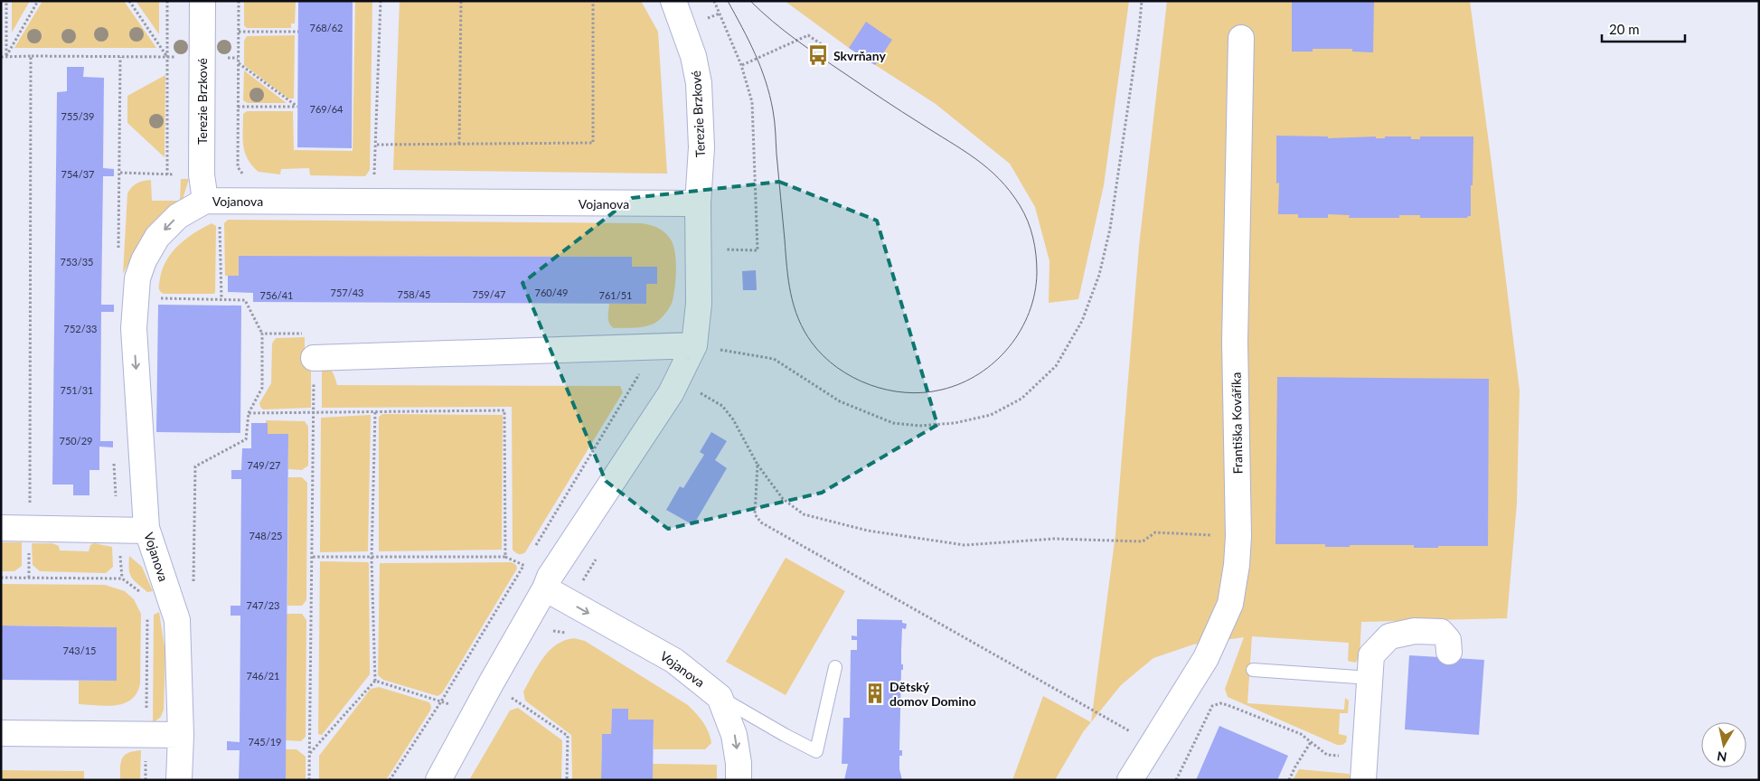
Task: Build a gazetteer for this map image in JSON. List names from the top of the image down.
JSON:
{
  "streets": {
    "street": ["Terezie Brzkové", "Vojanova", "Františka Kováříka"]
  },
  "crossings": [
    ["Terezie Brzkové", "Vojanova"]
  ],
  "places": {
    "bus stop": ["Skvrňany"],
    "building": ["Dětský domov Domino"]
  },
  "house_numbers": [
    "768/62",
    "769/64",
    "755/39",
    "754/37",
    "753/35",
    "757/43",
    "760/49",
    "758/45",
    "759/47",
    "756/41",
    "761/51",
    "752/33",
    "751/31",
    "750/29",
    "749/27",
    "748/25",
    "747/23",
    "743/15",
    "746/21",
    "745/19"
  ],
  "scale_bar": "20 m",
  "north": "bottom"
}
